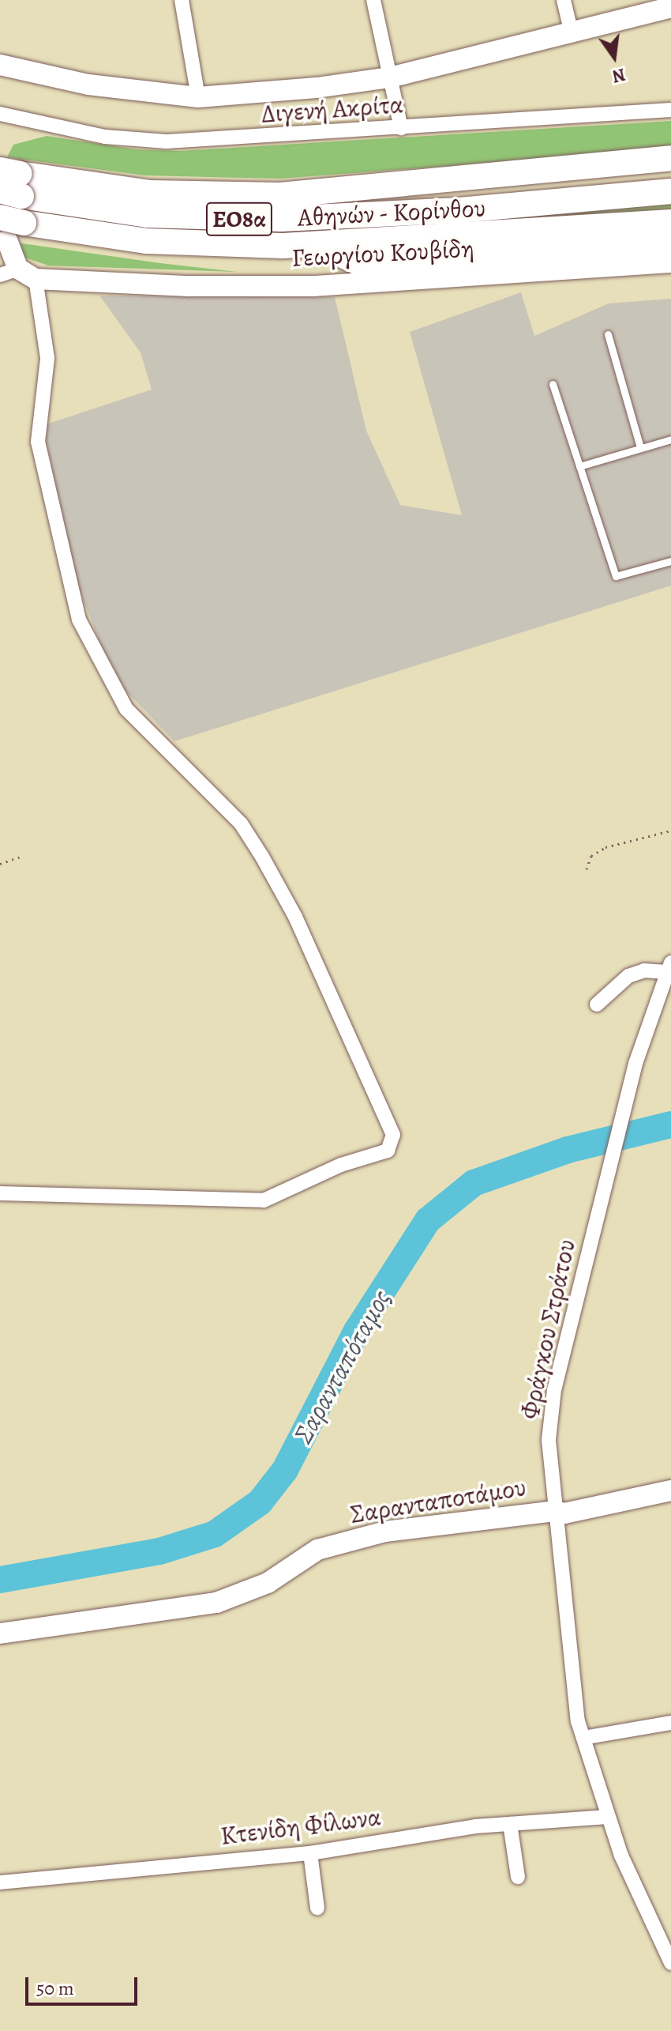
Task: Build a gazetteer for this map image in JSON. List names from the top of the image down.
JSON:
{
  "streets": {
    "highway": ["Αθηνών - Κορίνθου", "ΕΟ8α"],
    "street": [
      "Διγενή Ακρίτα",
      "Γεωργίου Κουβίδη",
      "Φράγκου Στράτου",
      "Σαρανταποτάμου",
      "Κτενίδη Φίλωνα"
    ]
  },
  "crossings": [
    ["Φράγκου Στράτου", "Σαρανταποτάμου"],
    ["Φράγκου Στράτου", "Κτενίδη Φίλωνα"]
  ],
  "water": ["Σαρανταπόταμος"],
  "scale_bar": "50 m",
  "north": "bottom"
}
